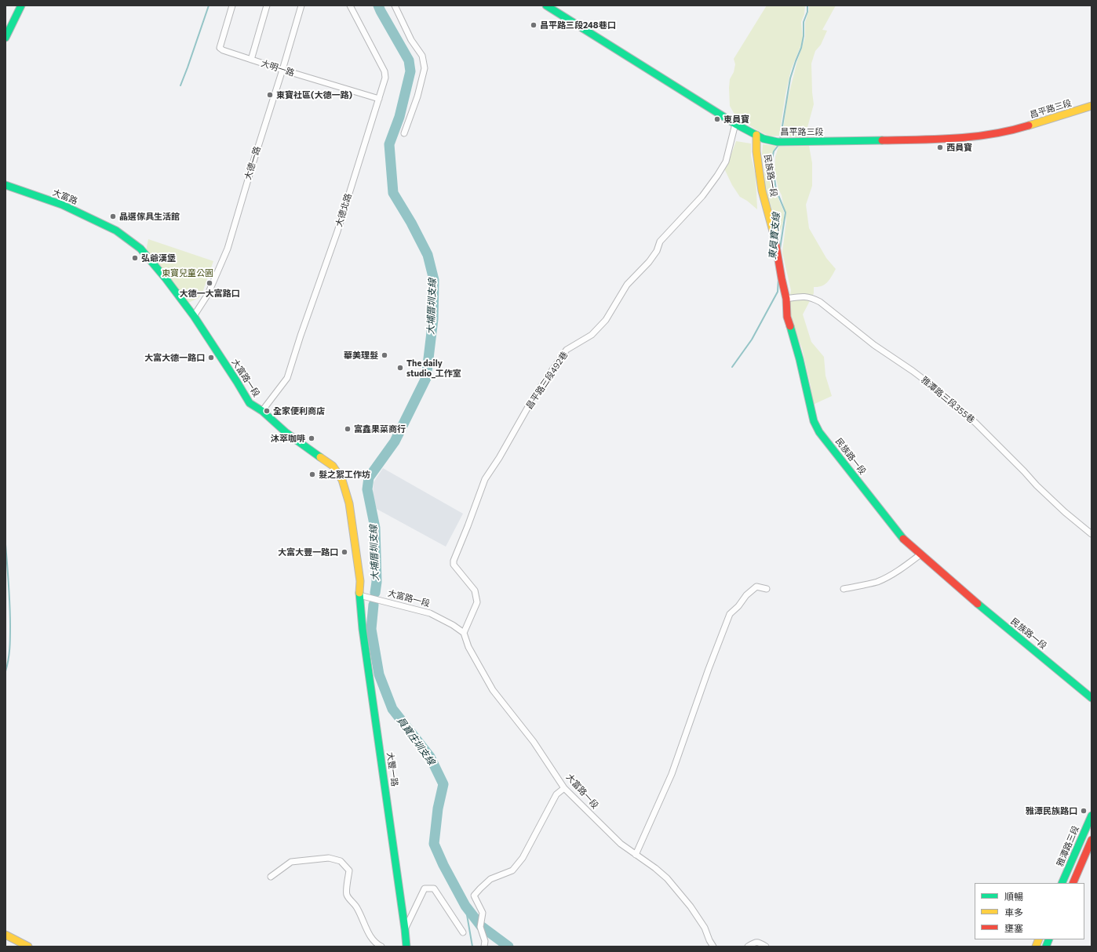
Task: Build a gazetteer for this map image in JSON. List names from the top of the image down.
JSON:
{
  "streets": {
    "street": [
      "大明一路",
      "昌平路三段",
      "大德一路",
      "民族路一段",
      "大富路",
      "大德北路",
      "大富路一段",
      "昌平路三段492巷",
      "雅潭路三段355巷",
      "大豐一路",
      "雅潭路三段"
    ]
  },
  "crossings": [
    ["大明一路", "大德一路"],
    ["大明一路", "大德北路"],
    ["昌平路三段", "民族路一段"],
    ["昌平路三段", "昌平路三段492巷"],
    ["大德一路", "大富路一段"],
    ["民族路一段", "雅潭路三段355巷"],
    ["大富路", "大富路一段"],
    ["大德北路", "大富路一段"],
    ["大富路一段", "昌平路三段492巷"],
    ["大富路一段", "大豐一路"]
  ],
  "water": ["東員寶支線", "大埔厝圳支線", "員寶庄圳支線"],
  "parks": ["東寶兒童公園"],
  "places": [
    "昌平路三段248巷口",
    "東寶社區(大德一路)",
    "東員寶",
    "西員寶",
    "晶選傢具生活館",
    "弘爺漢堡",
    "大德一大富路口",
    "華美理髮",
    "大富大德一路口",
    "The daily studio_工作室",
    "全家便利商店",
    "富鑫果菜商行",
    "沐萃咖啡",
    "髮之絮工作坊",
    "大富大豐一路口",
    "雅潭民族路口"
  ],
  "legend": ["順暢", "車多", "壅塞"]
}
